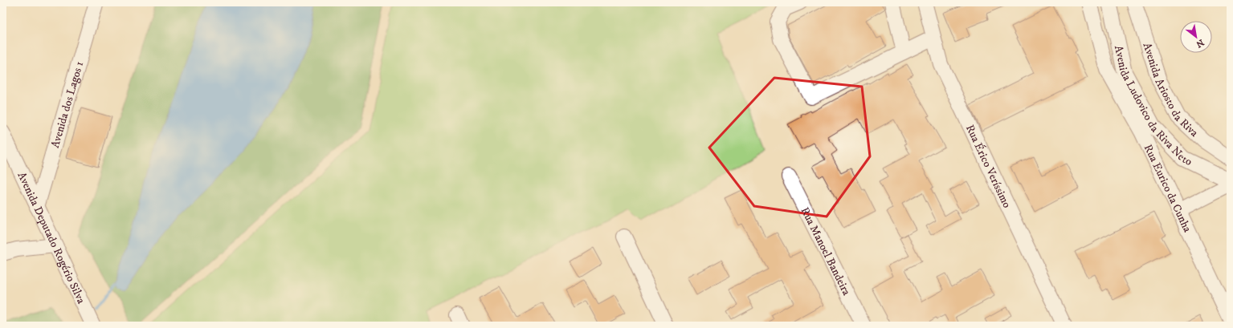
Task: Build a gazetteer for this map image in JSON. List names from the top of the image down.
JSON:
{
  "streets": {
    "street": [
      "Avenida Ariosto da Riva",
      "Avenida Ludovico da Riva Neto",
      "Avenida dos Lagos 1",
      "Rua Érico Veríssimo",
      "Rua Eurico da Cunha",
      "Avenida Deputado Rogério Silva",
      "Rua Manoel Bandeira"
    ]
  },
  "crossings": [
    ["Avenida Ludovico da Riva Neto", "Rua Eurico da Cunha"],
    ["Avenida dos Lagos 1", "Avenida Deputado Rogério Silva"]
  ],
  "north": "bottom right"
}
